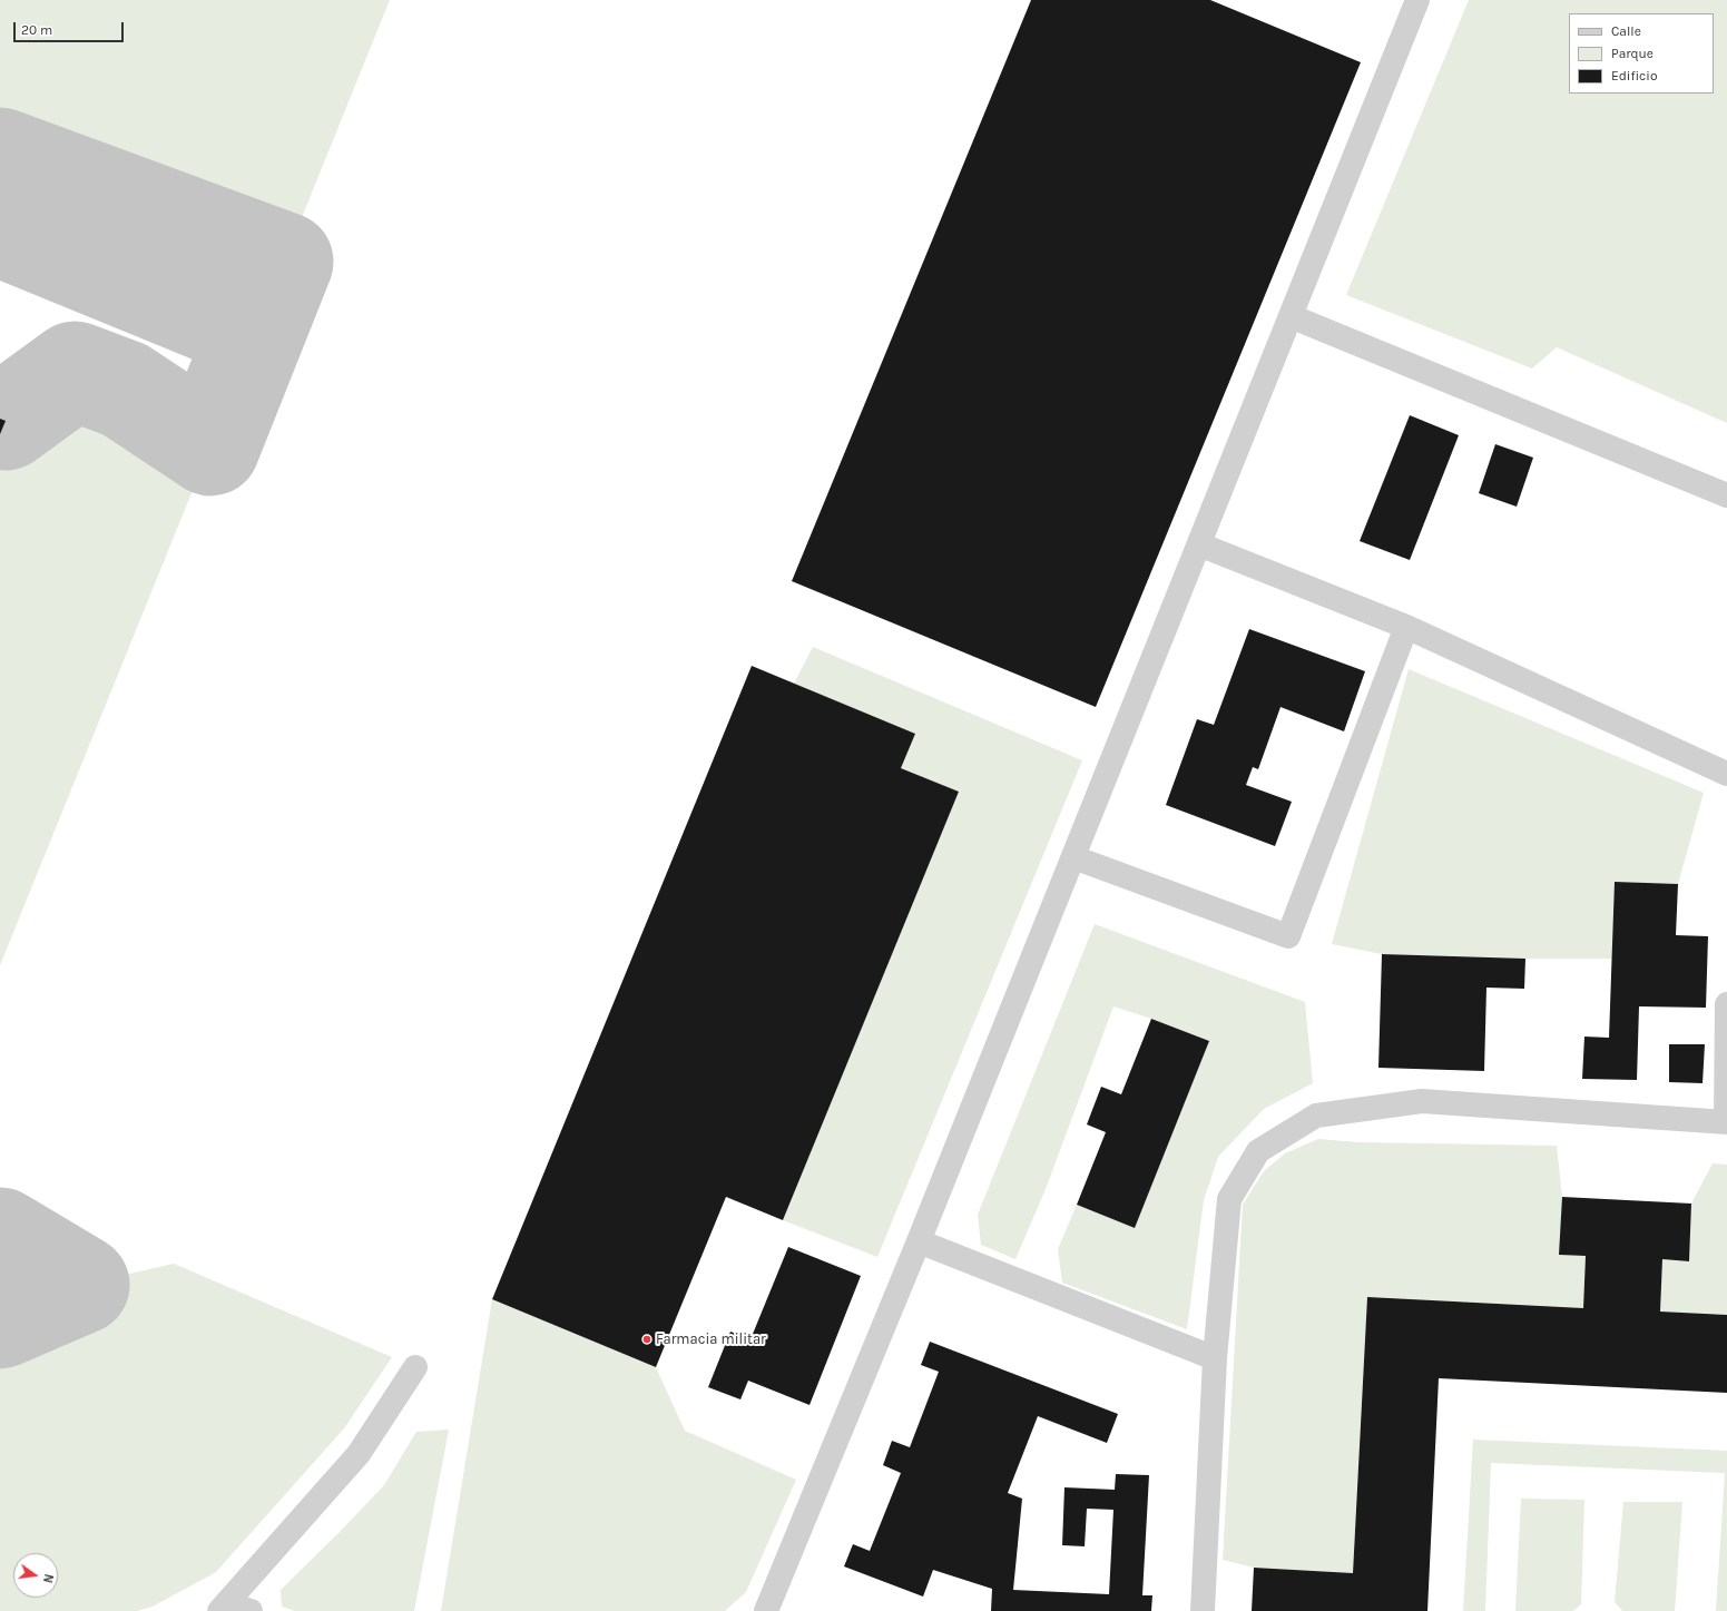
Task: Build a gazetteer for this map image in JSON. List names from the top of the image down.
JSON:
{
  "places": ["Farmacia militar"],
  "legend": ["Calle", "Parque", "Edificio"],
  "scale_bar": "20 m",
  "north": "right"
}
